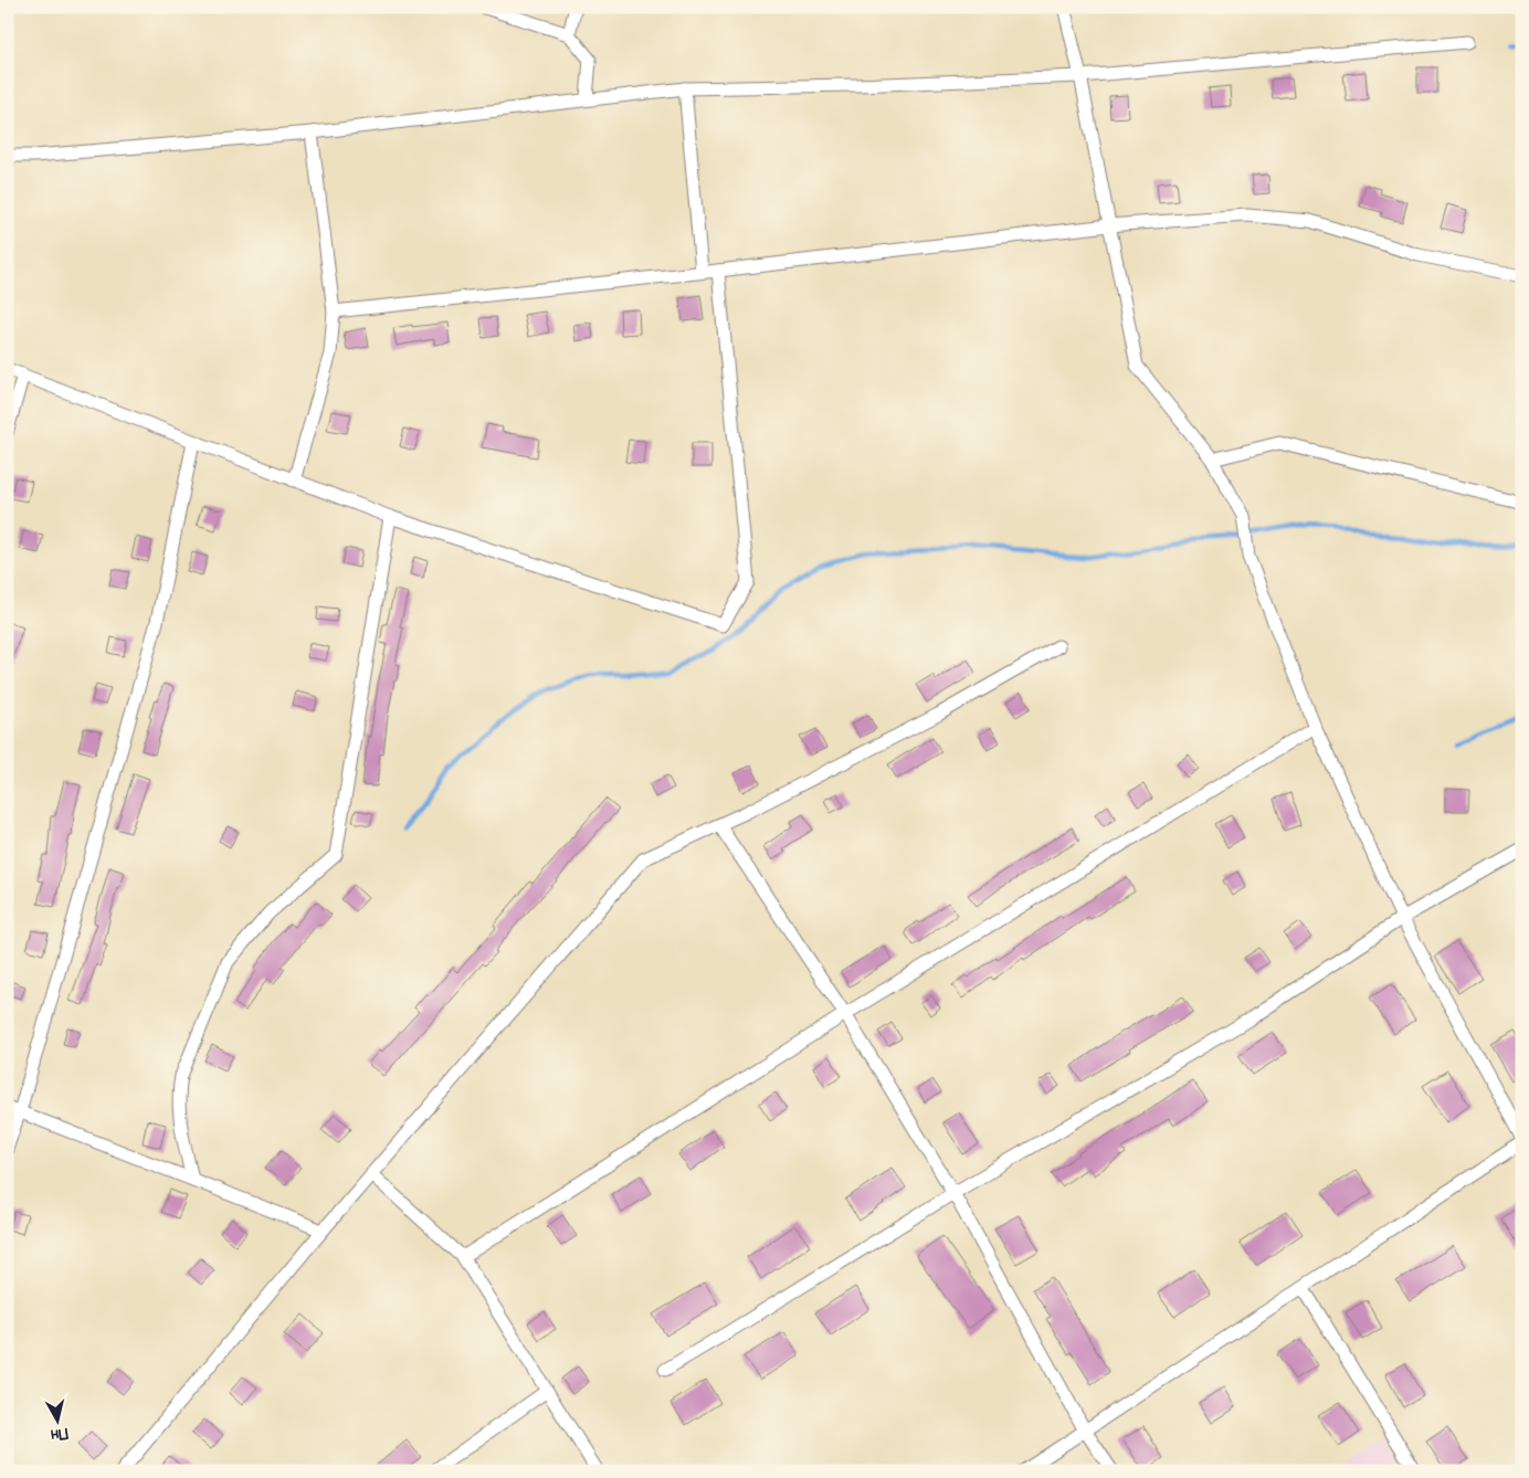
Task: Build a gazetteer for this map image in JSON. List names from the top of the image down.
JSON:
{
  "north": "bottom"
}
